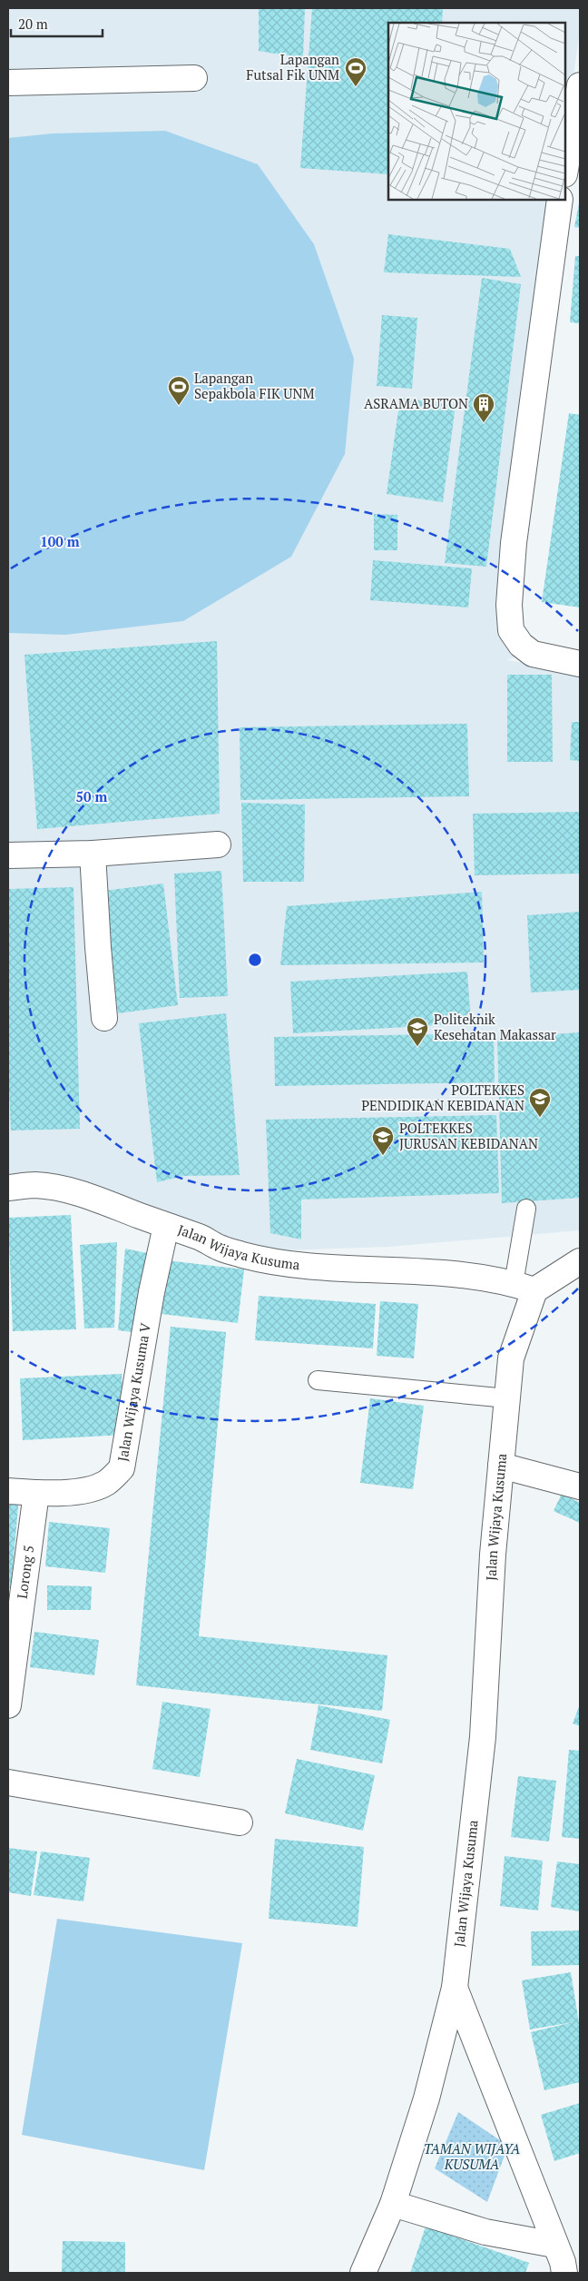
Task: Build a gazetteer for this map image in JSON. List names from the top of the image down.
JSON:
{
  "streets": {
    "street": ["Jalan Wijaya Kusuma", "Jalan Wijaya Kusuma V", "Lorong 5"]
  },
  "crossings": [
    ["Jalan Wijaya Kusuma", "Jalan Wijaya Kusuma V"],
    ["Jalan Wijaya Kusuma V", "Lorong 5"]
  ],
  "parks": ["TAMAN WIJAYA KUSUMA"],
  "places": {
    "sports": ["Lapangan Futsal Fik UNM", "Lapangan Sepakbola FIK UNM"],
    "building": ["ASRAMA BUTON"],
    "school or university": ["Politeknik Kesehatan Makassar", "POLTEKKES PENDIDIKAN KEBIDANAN", "POLTEKKES JURUSAN KEBIDANAN"]
  },
  "scale_bar": "20 m",
  "rings": ["100 m", "50 m"]
}
